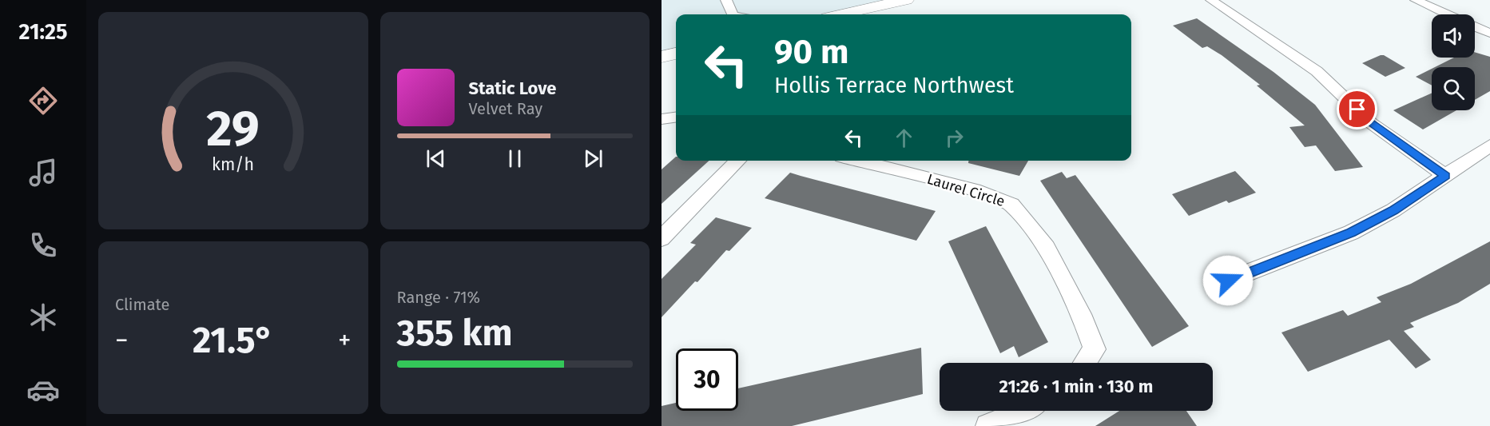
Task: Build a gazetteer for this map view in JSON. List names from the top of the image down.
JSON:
{
  "streets": {
    "street": ["Laurel Circle"]
  },
  "page": {
    "tabs": "21:25",
    "turn": ["90 m", "Hollis Terrace Northwest"],
    "song": ["Static Love", "Velvet Ray"],
    "tile": [
      "Climate",
      ["Range · 71%", "355 km"]
    ],
    "heat": ["−", "21.5°", "+"],
    "limit": "30",
    "trip": "21:26 · 1 min · 130 m",
    "gauge": ["29", "km/h"]
  }
}
